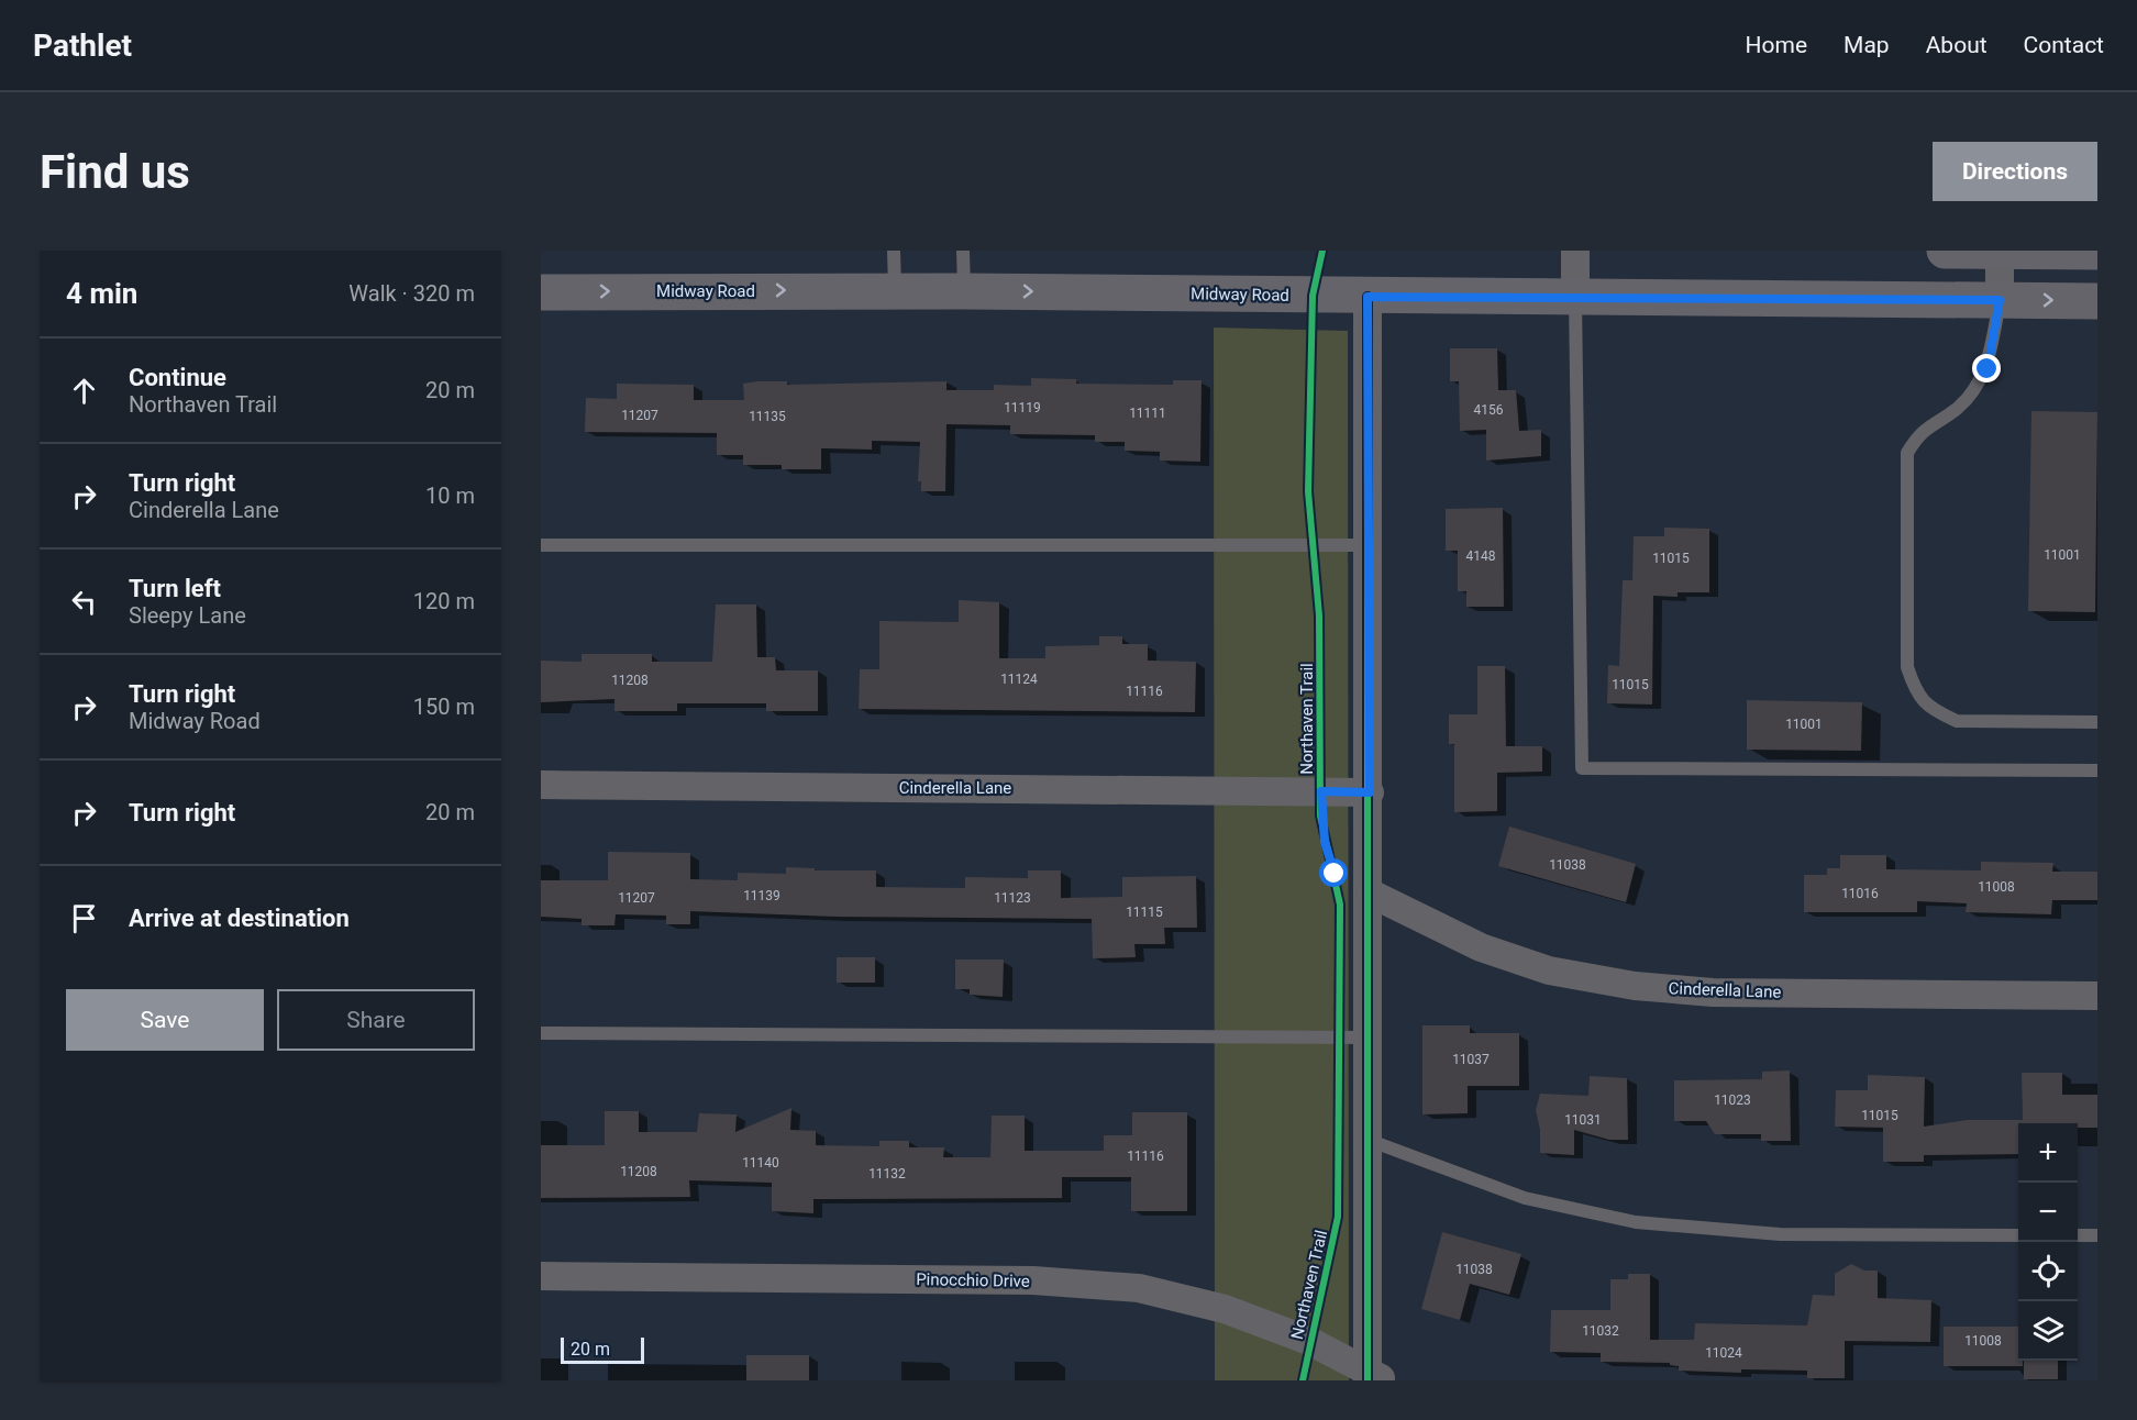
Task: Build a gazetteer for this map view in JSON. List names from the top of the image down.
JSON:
{
  "streets": {
    "main road": ["Midway Road"],
    "street": ["Cinderella Lane", "Pinocchio Drive"],
    "cycle path": ["Northaven Trail"]
  },
  "one_way": ["Midway Road"],
  "house_numbers": [
    "11119",
    "4156",
    "11111",
    "11207",
    "11135",
    "11001",
    "4148",
    "11015",
    "11124",
    "11208",
    "11015",
    "11116",
    "11001",
    "11038",
    "11008",
    "11016",
    "11139",
    "11207",
    "11123",
    "11115",
    "11037",
    "11023",
    "11015",
    "11031",
    "11116",
    "11140",
    "11208",
    "11132",
    "11038",
    "11032",
    "11008",
    "11024"
  ],
  "scale_bar": "20 m",
  "page": {
    "header": "Pathlet",
    "nav": [
      "Home",
      "Map",
      "About",
      "Contact"
    ],
    "buttons": [
      "Directions",
      ["Save", "Share"]
    ],
    "title": "Find us",
    "heading": ["4 min", "Walk · 320 m"],
    "list": [
      ["Continue", "Northaven Trail", "20 m"],
      ["Turn right", "Cinderella Lane", "10 m"],
      ["Turn left", "Sleepy Lane", "120 m"],
      ["Turn right", "Midway Road", "150 m"],
      ["Turn right", "20 m"],
      "Arrive at destination"
    ],
    "map_buttons": ["+", "−"],
    "scale": "20 m"
  }
}
